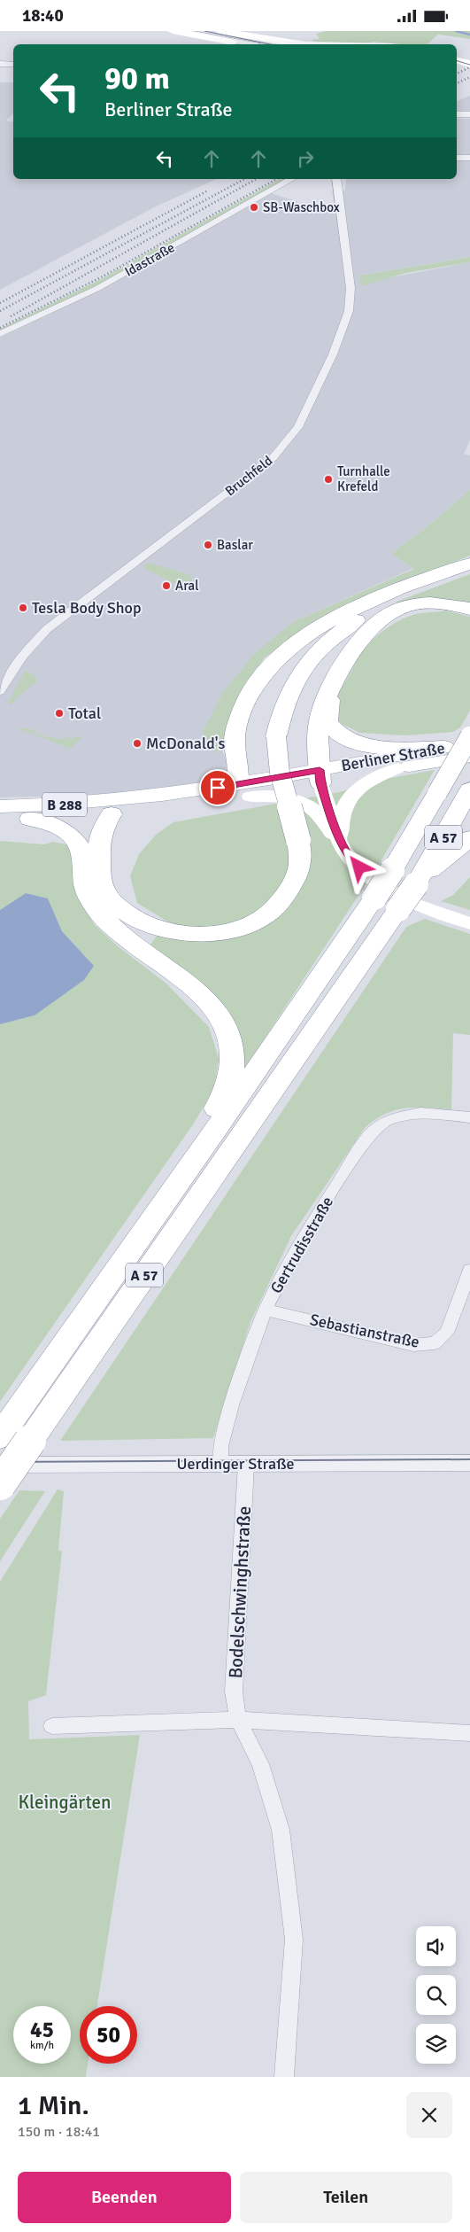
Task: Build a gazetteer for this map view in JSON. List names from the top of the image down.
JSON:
{
  "streets": {
    "highway": ["A 57"],
    "main road": ["Berliner Straße", "B 288"],
    "street": [
      "Idastraße",
      "Bruchfeld",
      "Gertrudisstraße",
      "Sebastianstraße",
      "Uerdinger Straße",
      "Bodelschwinghstraße"
    ]
  },
  "crossings": [
    ["Gertrudisstraße", "Sebastianstraße"],
    ["Gertrudisstraße", "Uerdinger Straße"],
    ["Uerdinger Straße", "Bodelschwinghstraße"]
  ],
  "parks": ["Kleingärten"],
  "places": [
    "SB-Waschbox",
    "Turnhalle Krefeld",
    "Baslar",
    "Aral",
    "Tesla Body Shop",
    "Total",
    "McDonald's"
  ],
  "page": {
    "status": "18:40",
    "turn": ["90 m", "Berliner Straße"],
    "speed": "45 km/h",
    "limit": "50",
    "heading": ["1 Min.", "150 m · 18:41"],
    "buttons": ["Beenden", "Teilen"]
  }
}
